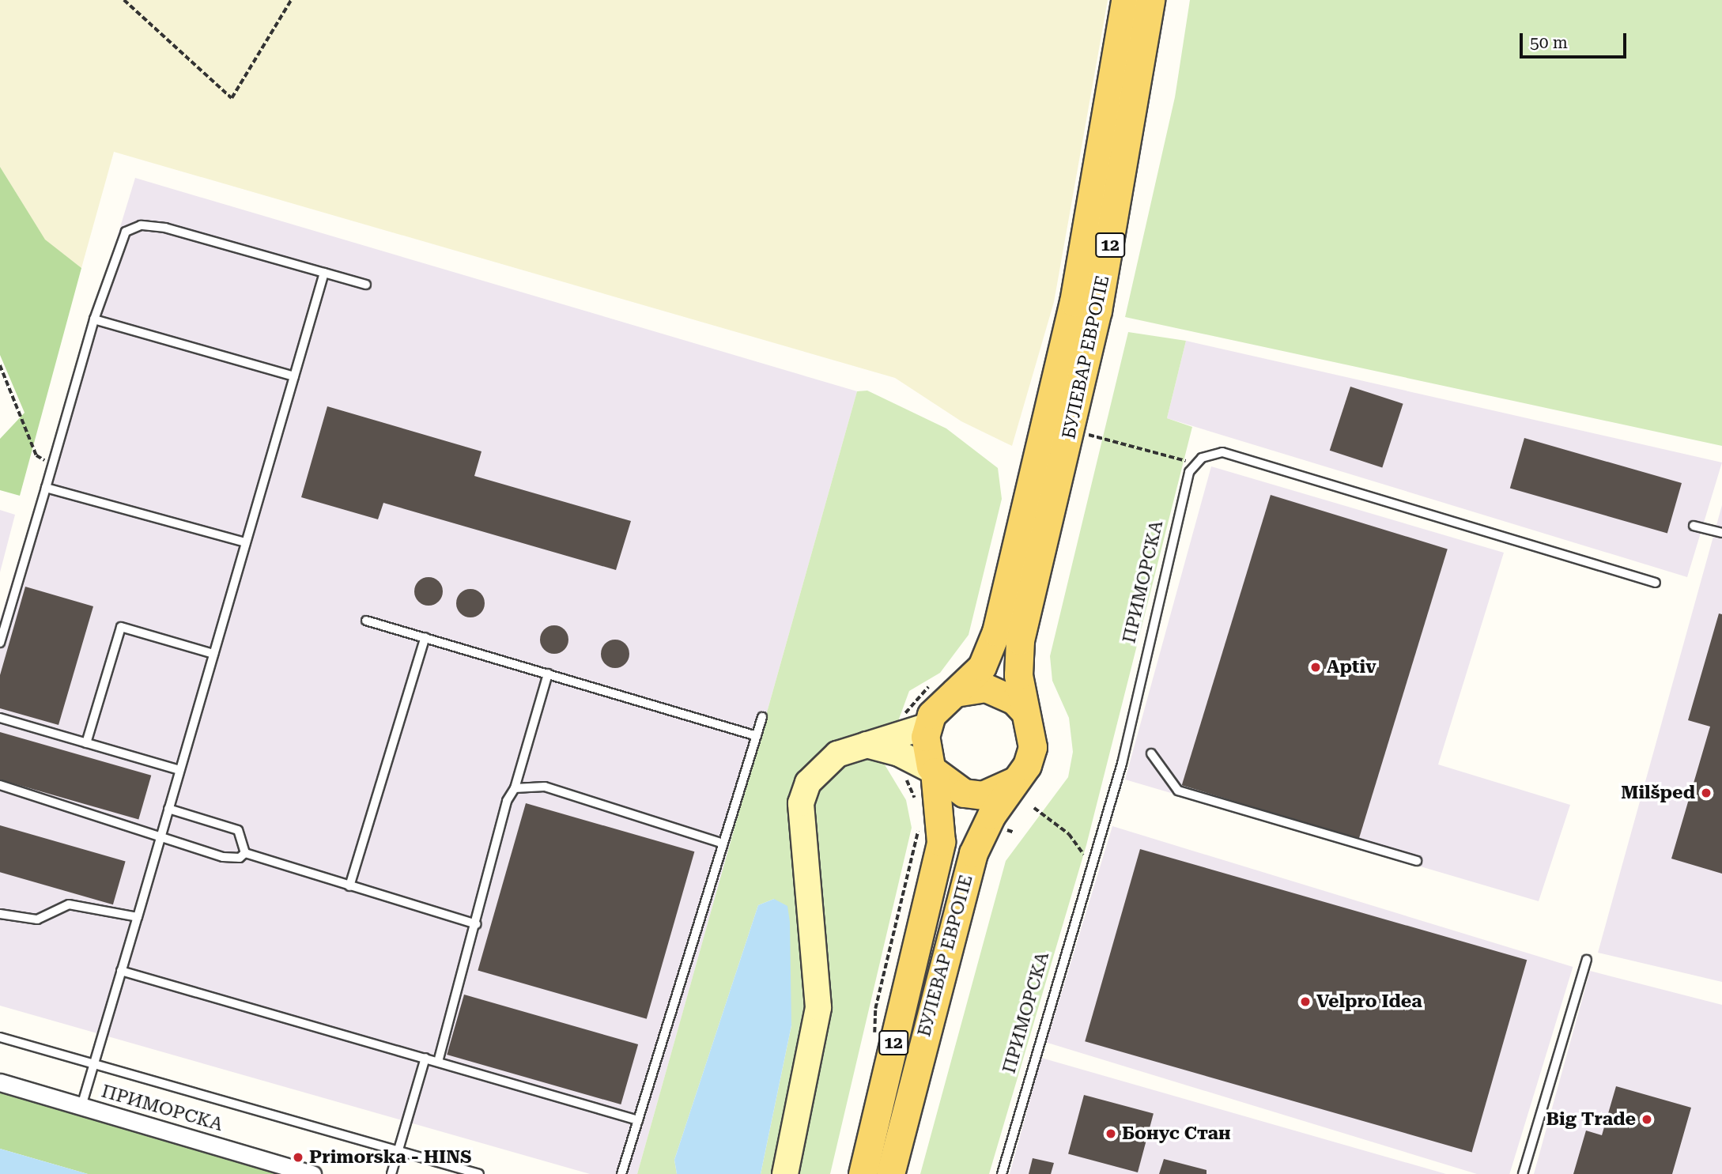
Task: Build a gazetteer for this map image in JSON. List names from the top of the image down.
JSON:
{
  "streets": {
    "main road": ["12", "БУЛЕВАР ЕВРОПЕ"],
    "street": ["ПРИМОРСКА"]
  },
  "places": [
    "Aptiv",
    "Milšped",
    "Velpro Idea",
    "Big Trade",
    "Бонус Стан",
    "Primorska - HINS"
  ],
  "scale_bar": "50 m"
}
